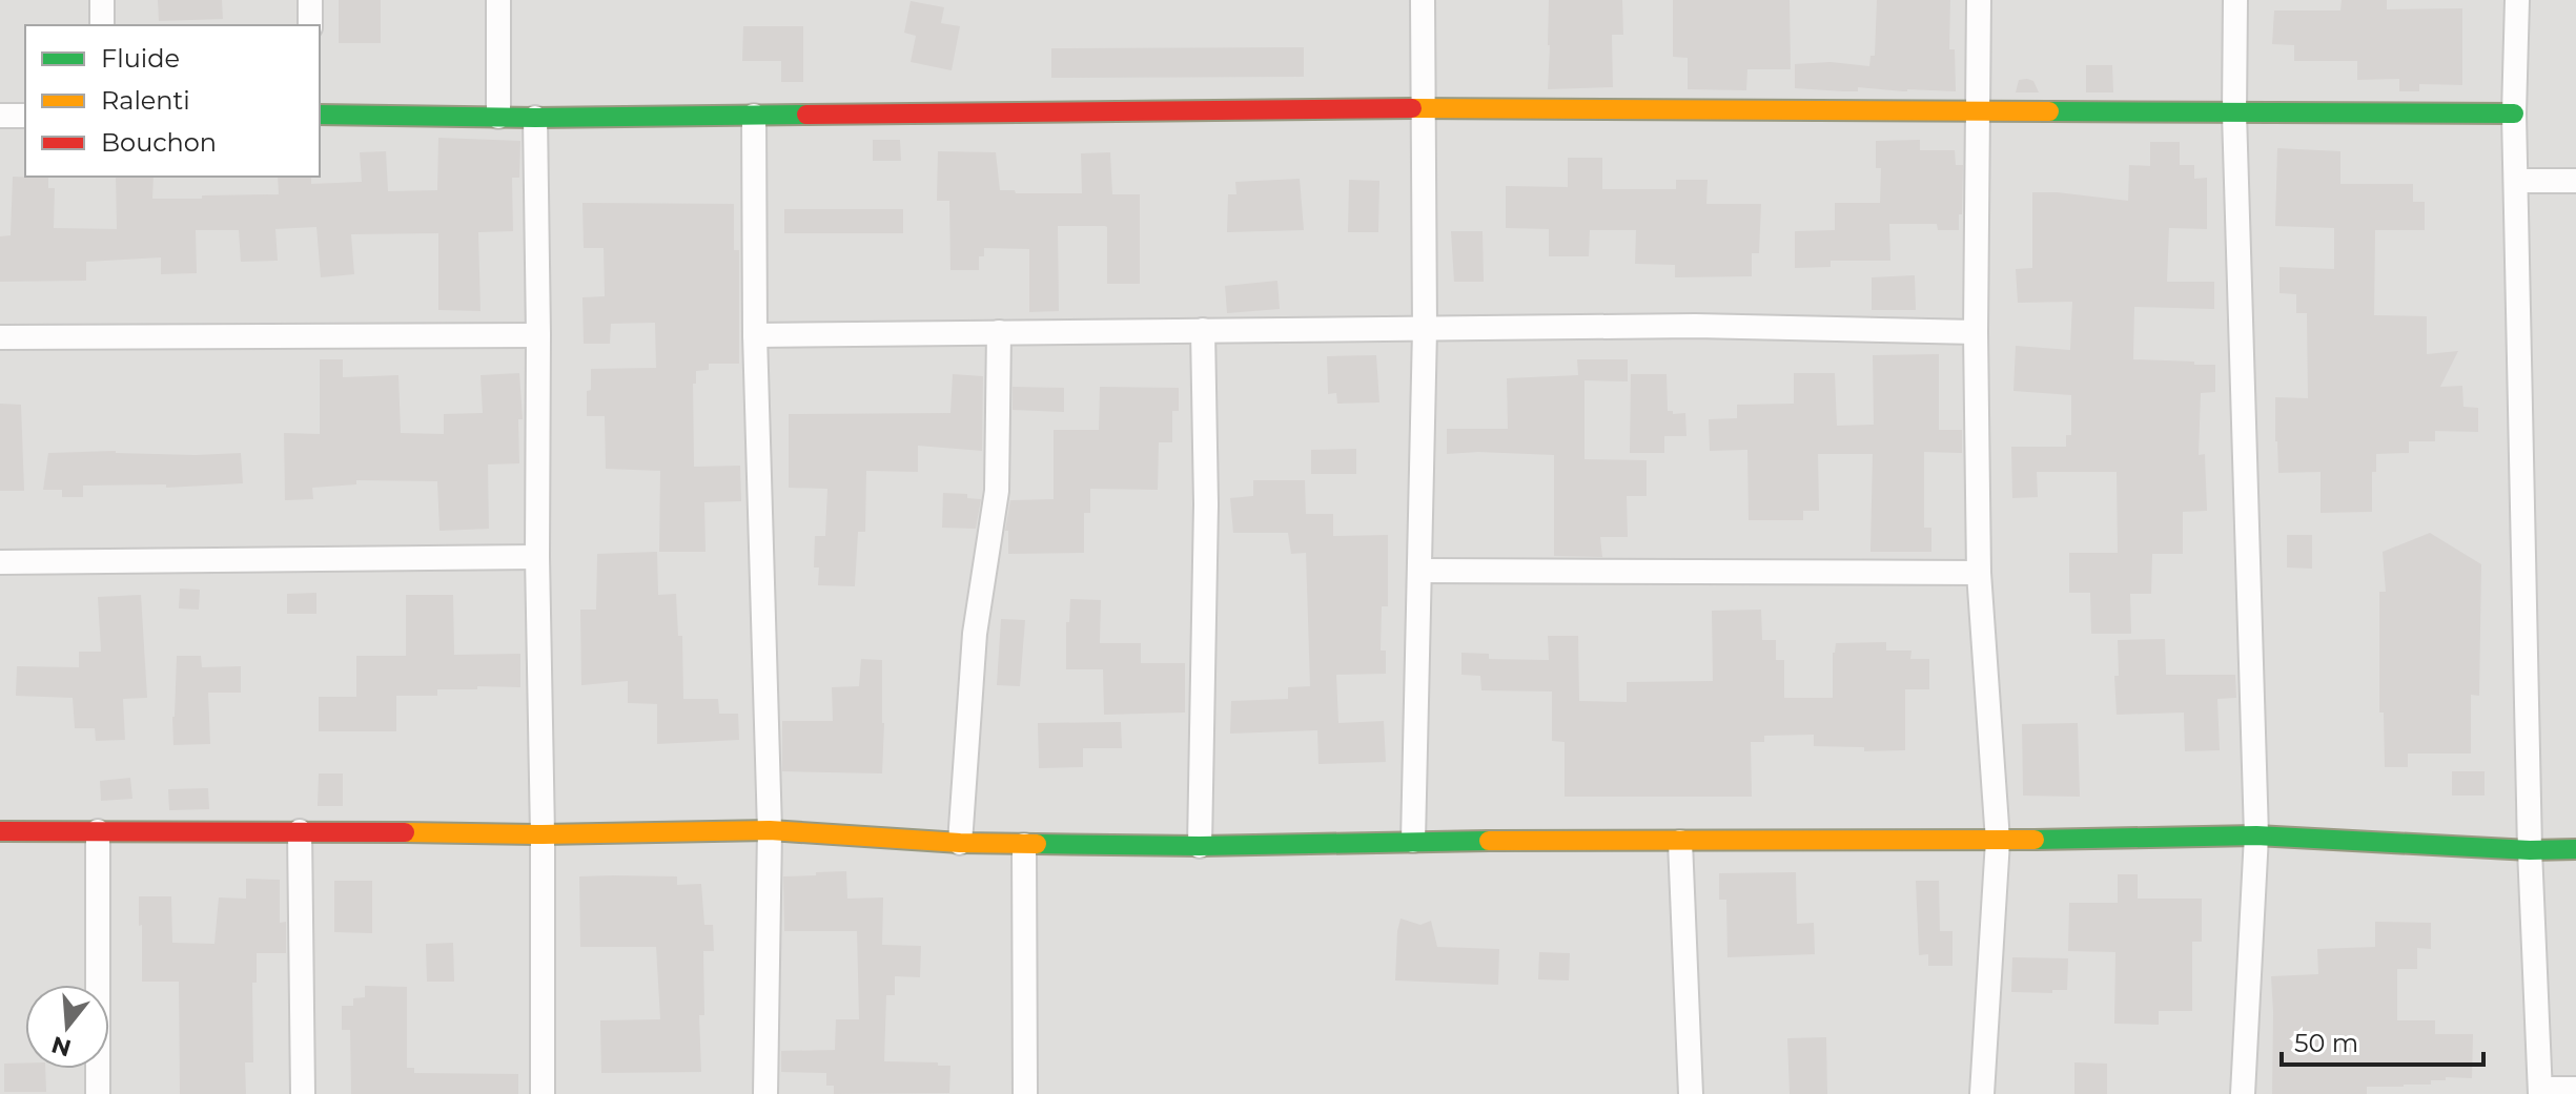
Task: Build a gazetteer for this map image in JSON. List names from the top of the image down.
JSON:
{
  "legend": ["Fluide", "Ralenti", "Bouchon"],
  "scale_bar": "50 m",
  "north": "bottom"
}
